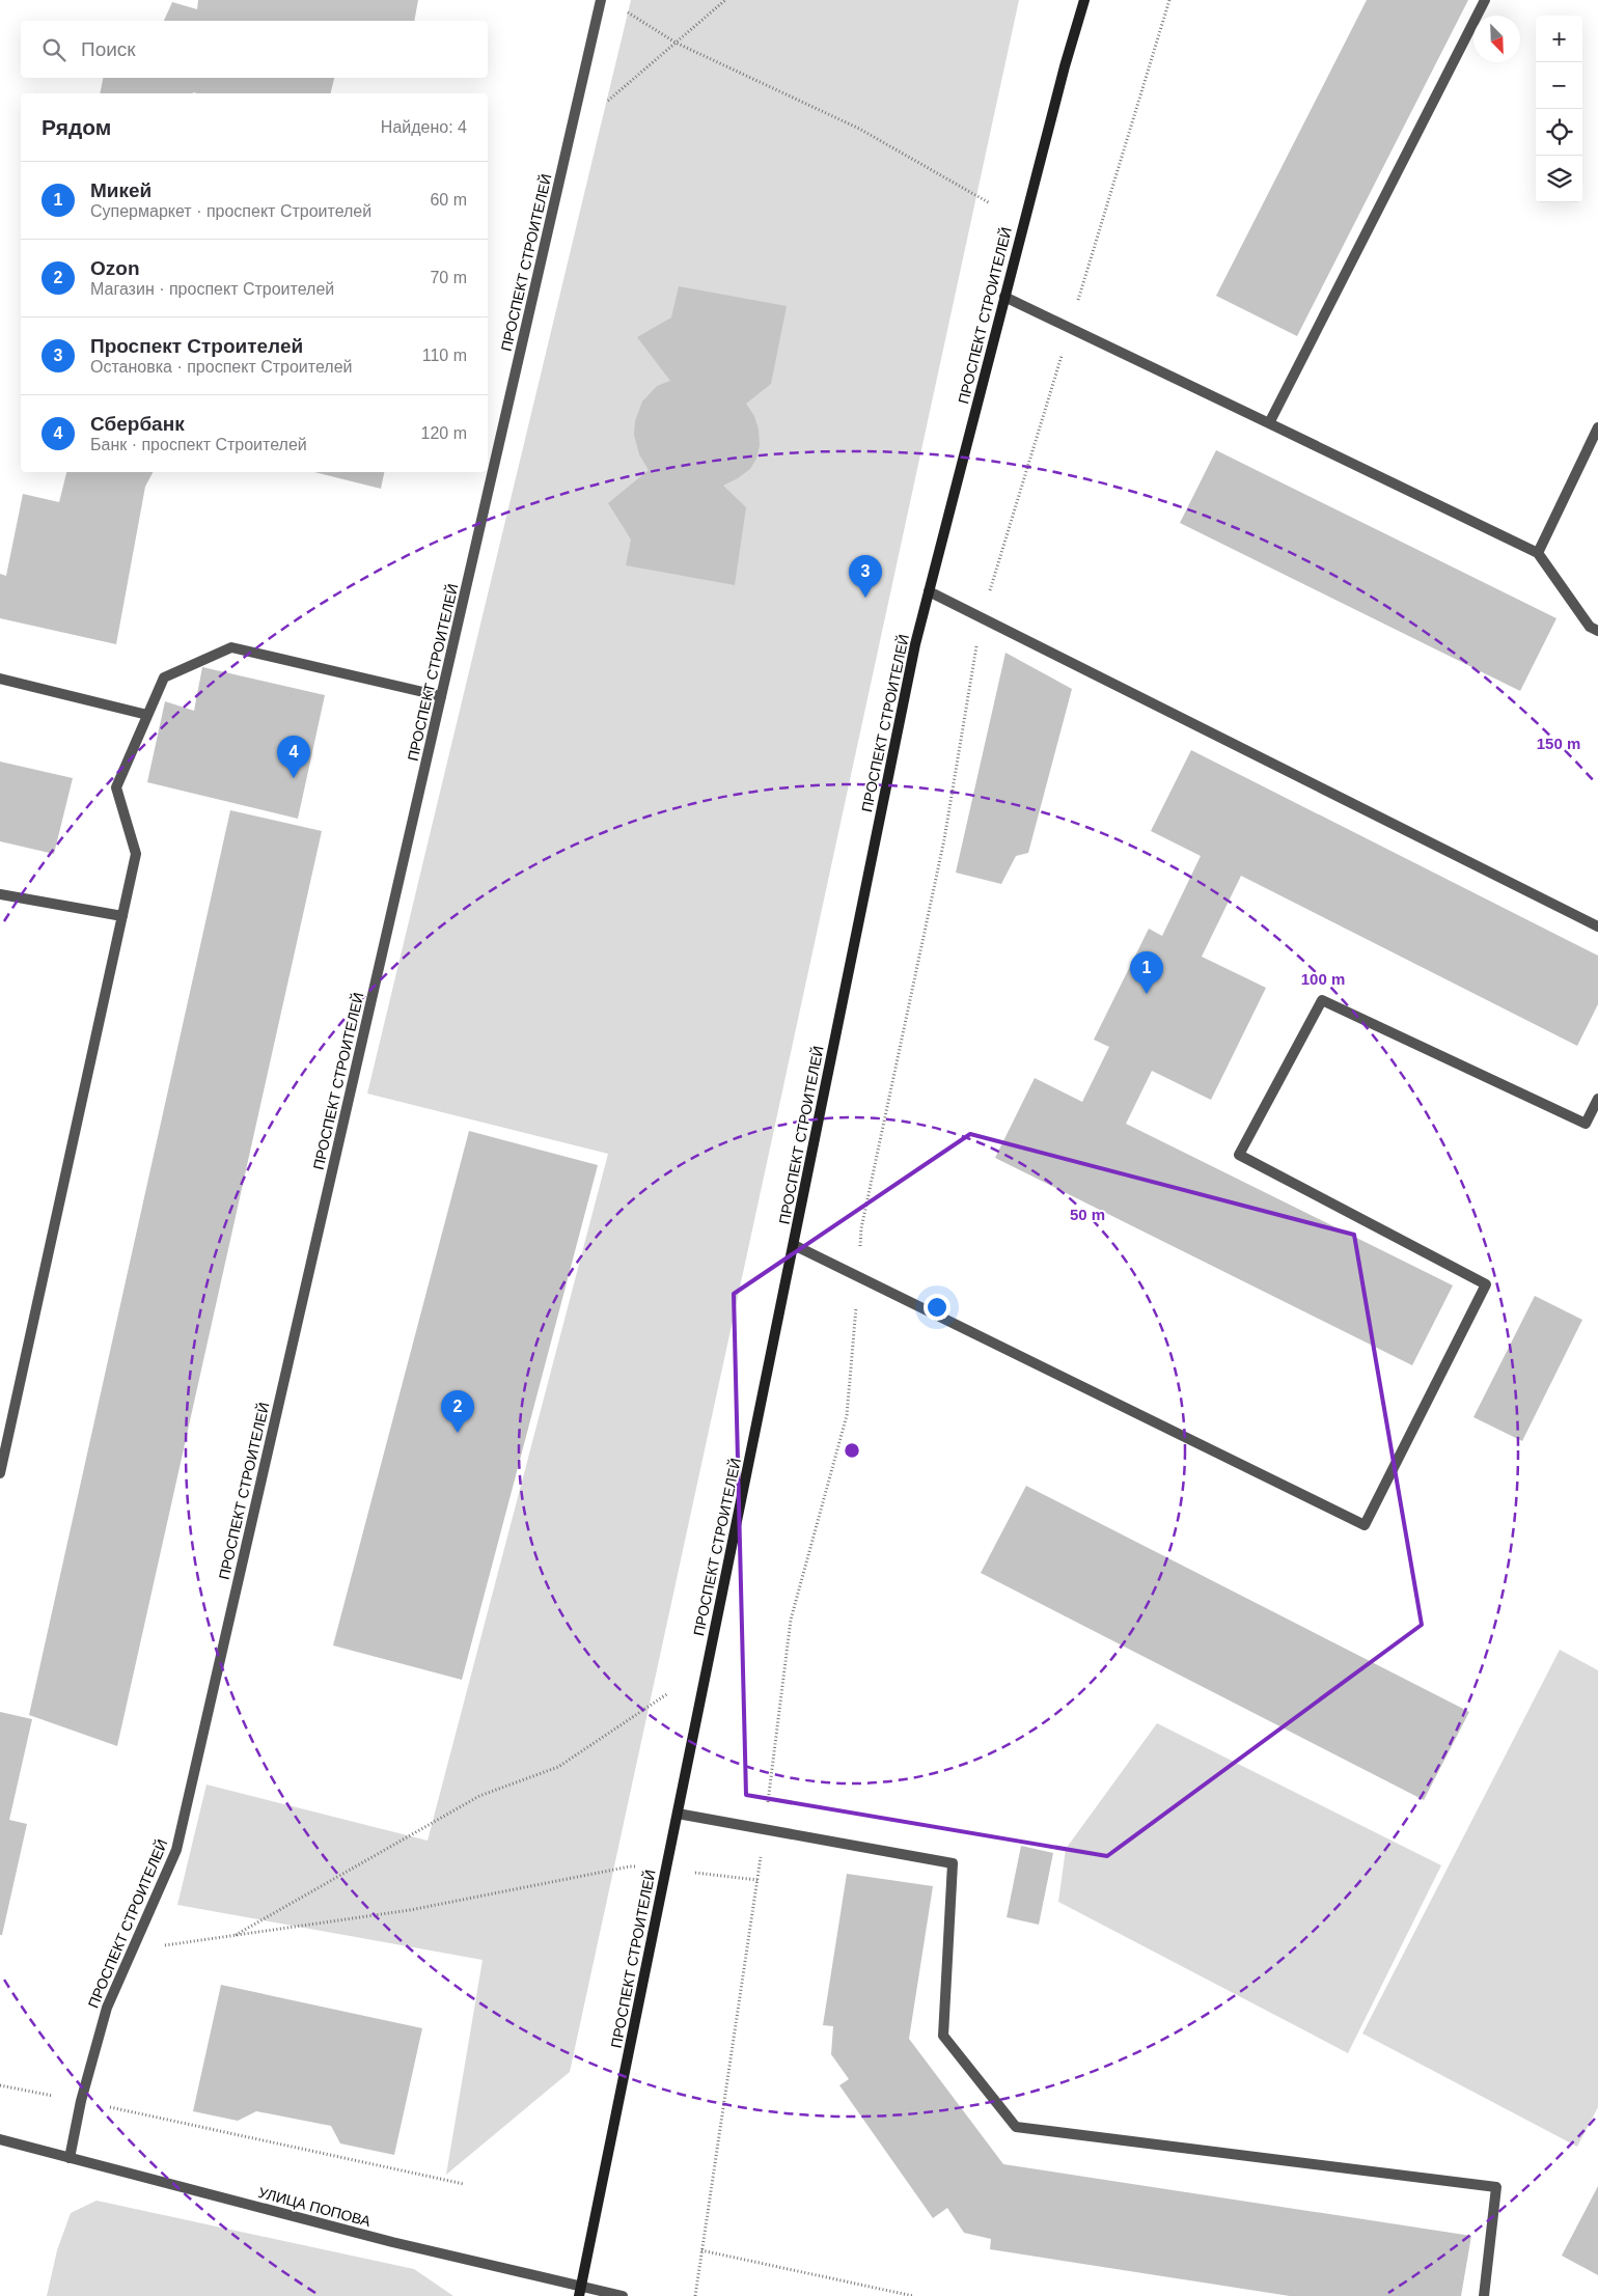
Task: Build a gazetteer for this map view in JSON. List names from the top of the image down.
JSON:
{
  "streets": {
    "main road": ["ПРОСПЕКТ СТРОИТЕЛЕЙ"],
    "street": ["УЛИЦА ПОПОВА"]
  },
  "crossings": [
    ["ПРОСПЕКТ СТРОИТЕЛЕЙ", "УЛИЦА ПОПОВА"]
  ],
  "north": "bottom right",
  "page": {
    "map_buttons": ["+", "−"],
    "search": "Поиск",
    "heading": ["Рядом", "Найдено: 4"],
    "list": [
      {
        "mark": "1",
        "name": "Микей",
        "note": "Супермаркет · проспект Строителей",
        "value": "60 m"
      },
      {
        "mark": "2",
        "name": "Ozon",
        "note": "Магазин · проспект Строителей",
        "value": "70 m"
      },
      {
        "mark": "3",
        "name": "Проспект Строителей",
        "note": "Остановка · проспект Строителей",
        "value": "110 m"
      },
      {
        "mark": "4",
        "name": "Сбербанк",
        "note": "Банк · проспект Строителей",
        "value": "120 m"
      }
    ],
    "pins": [
      "3",
      "4",
      "1",
      "2"
    ]
  },
  "rings": ["150 m", "100 m", "50 m"]
}
